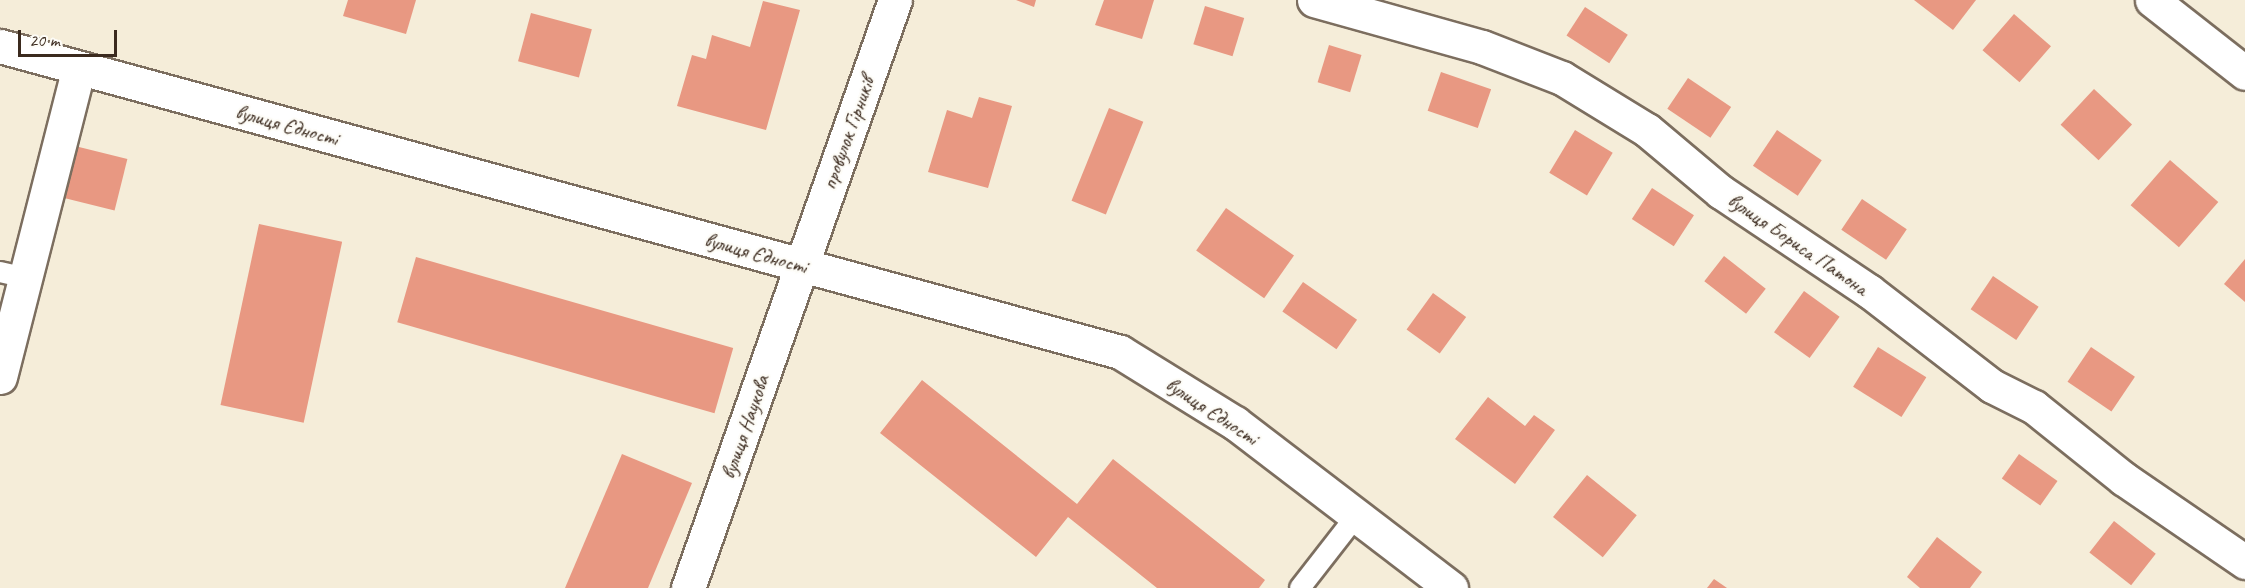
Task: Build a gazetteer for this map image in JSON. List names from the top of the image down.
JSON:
{
  "streets": {
    "street": [
      "вулиця Єдності",
      "провулок Гірників",
      "вулиця Бориса Патона",
      "вулиця Наукова"
    ]
  },
  "crossings": [
    ["вулиця Єдності", "провулок Гірників"],
    ["вулиця Єдності", "вулиця Наукова"],
    ["провулок Гірників", "вулиця Наукова"]
  ],
  "scale_bar": "20 m"
}
